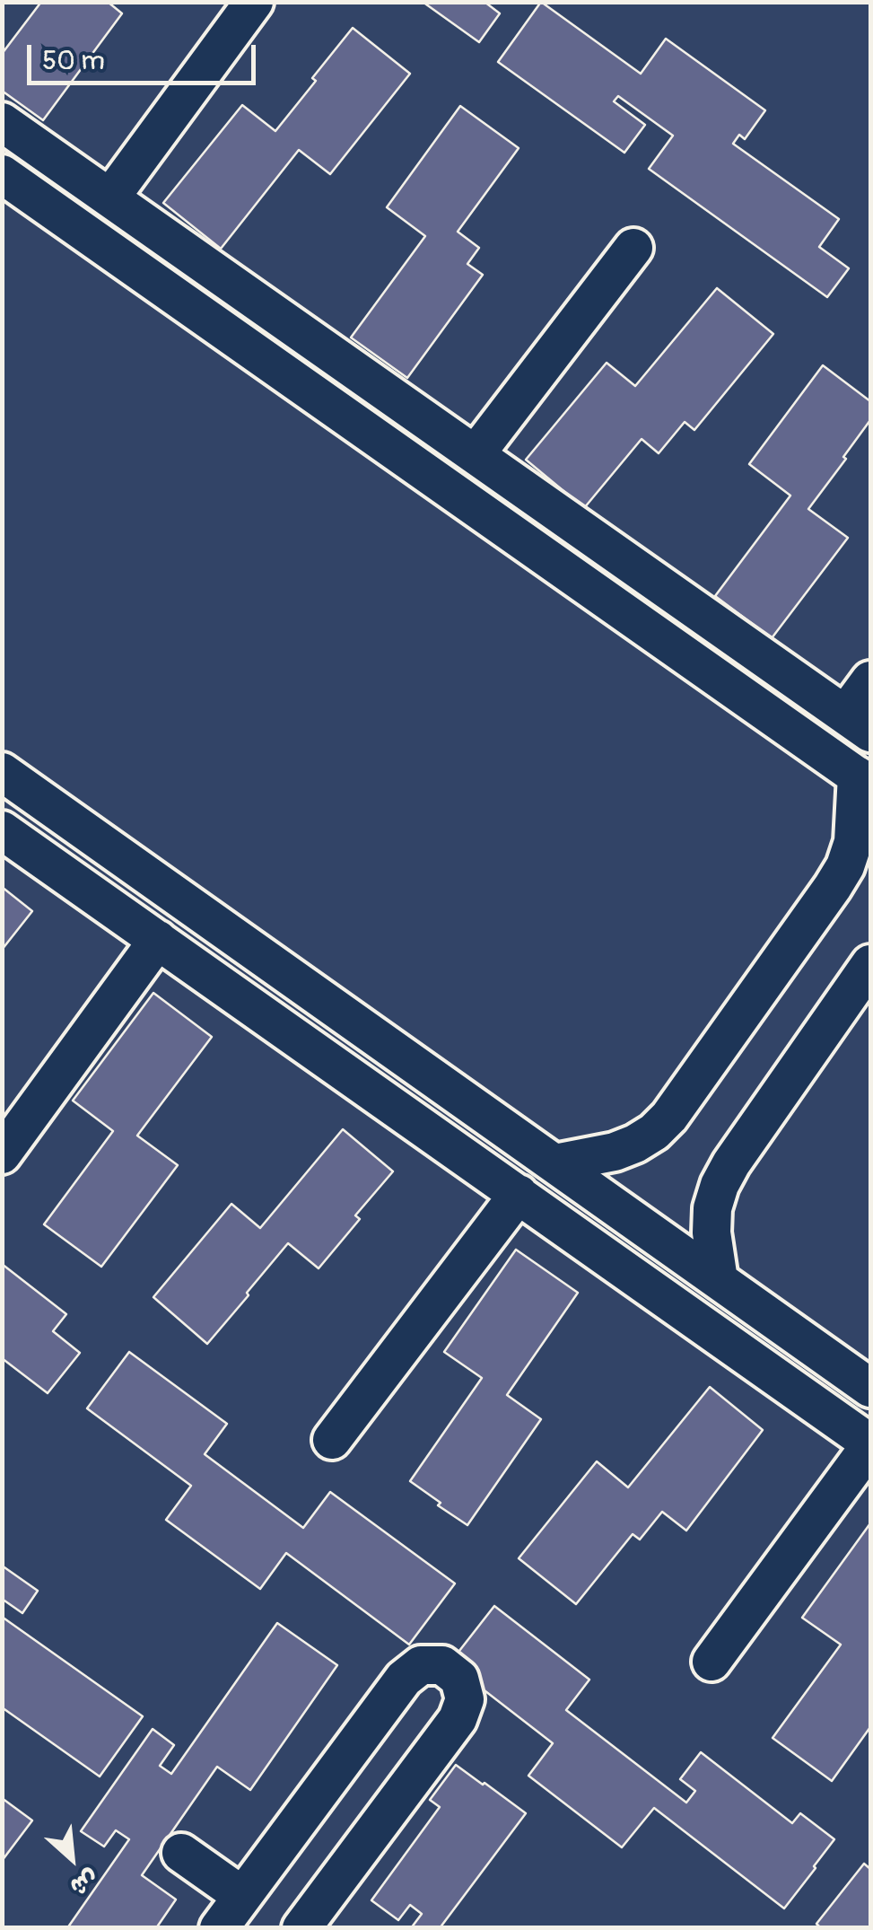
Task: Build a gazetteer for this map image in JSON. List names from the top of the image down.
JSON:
{
  "scale_bar": "50 m",
  "north": "bottom right"
}
